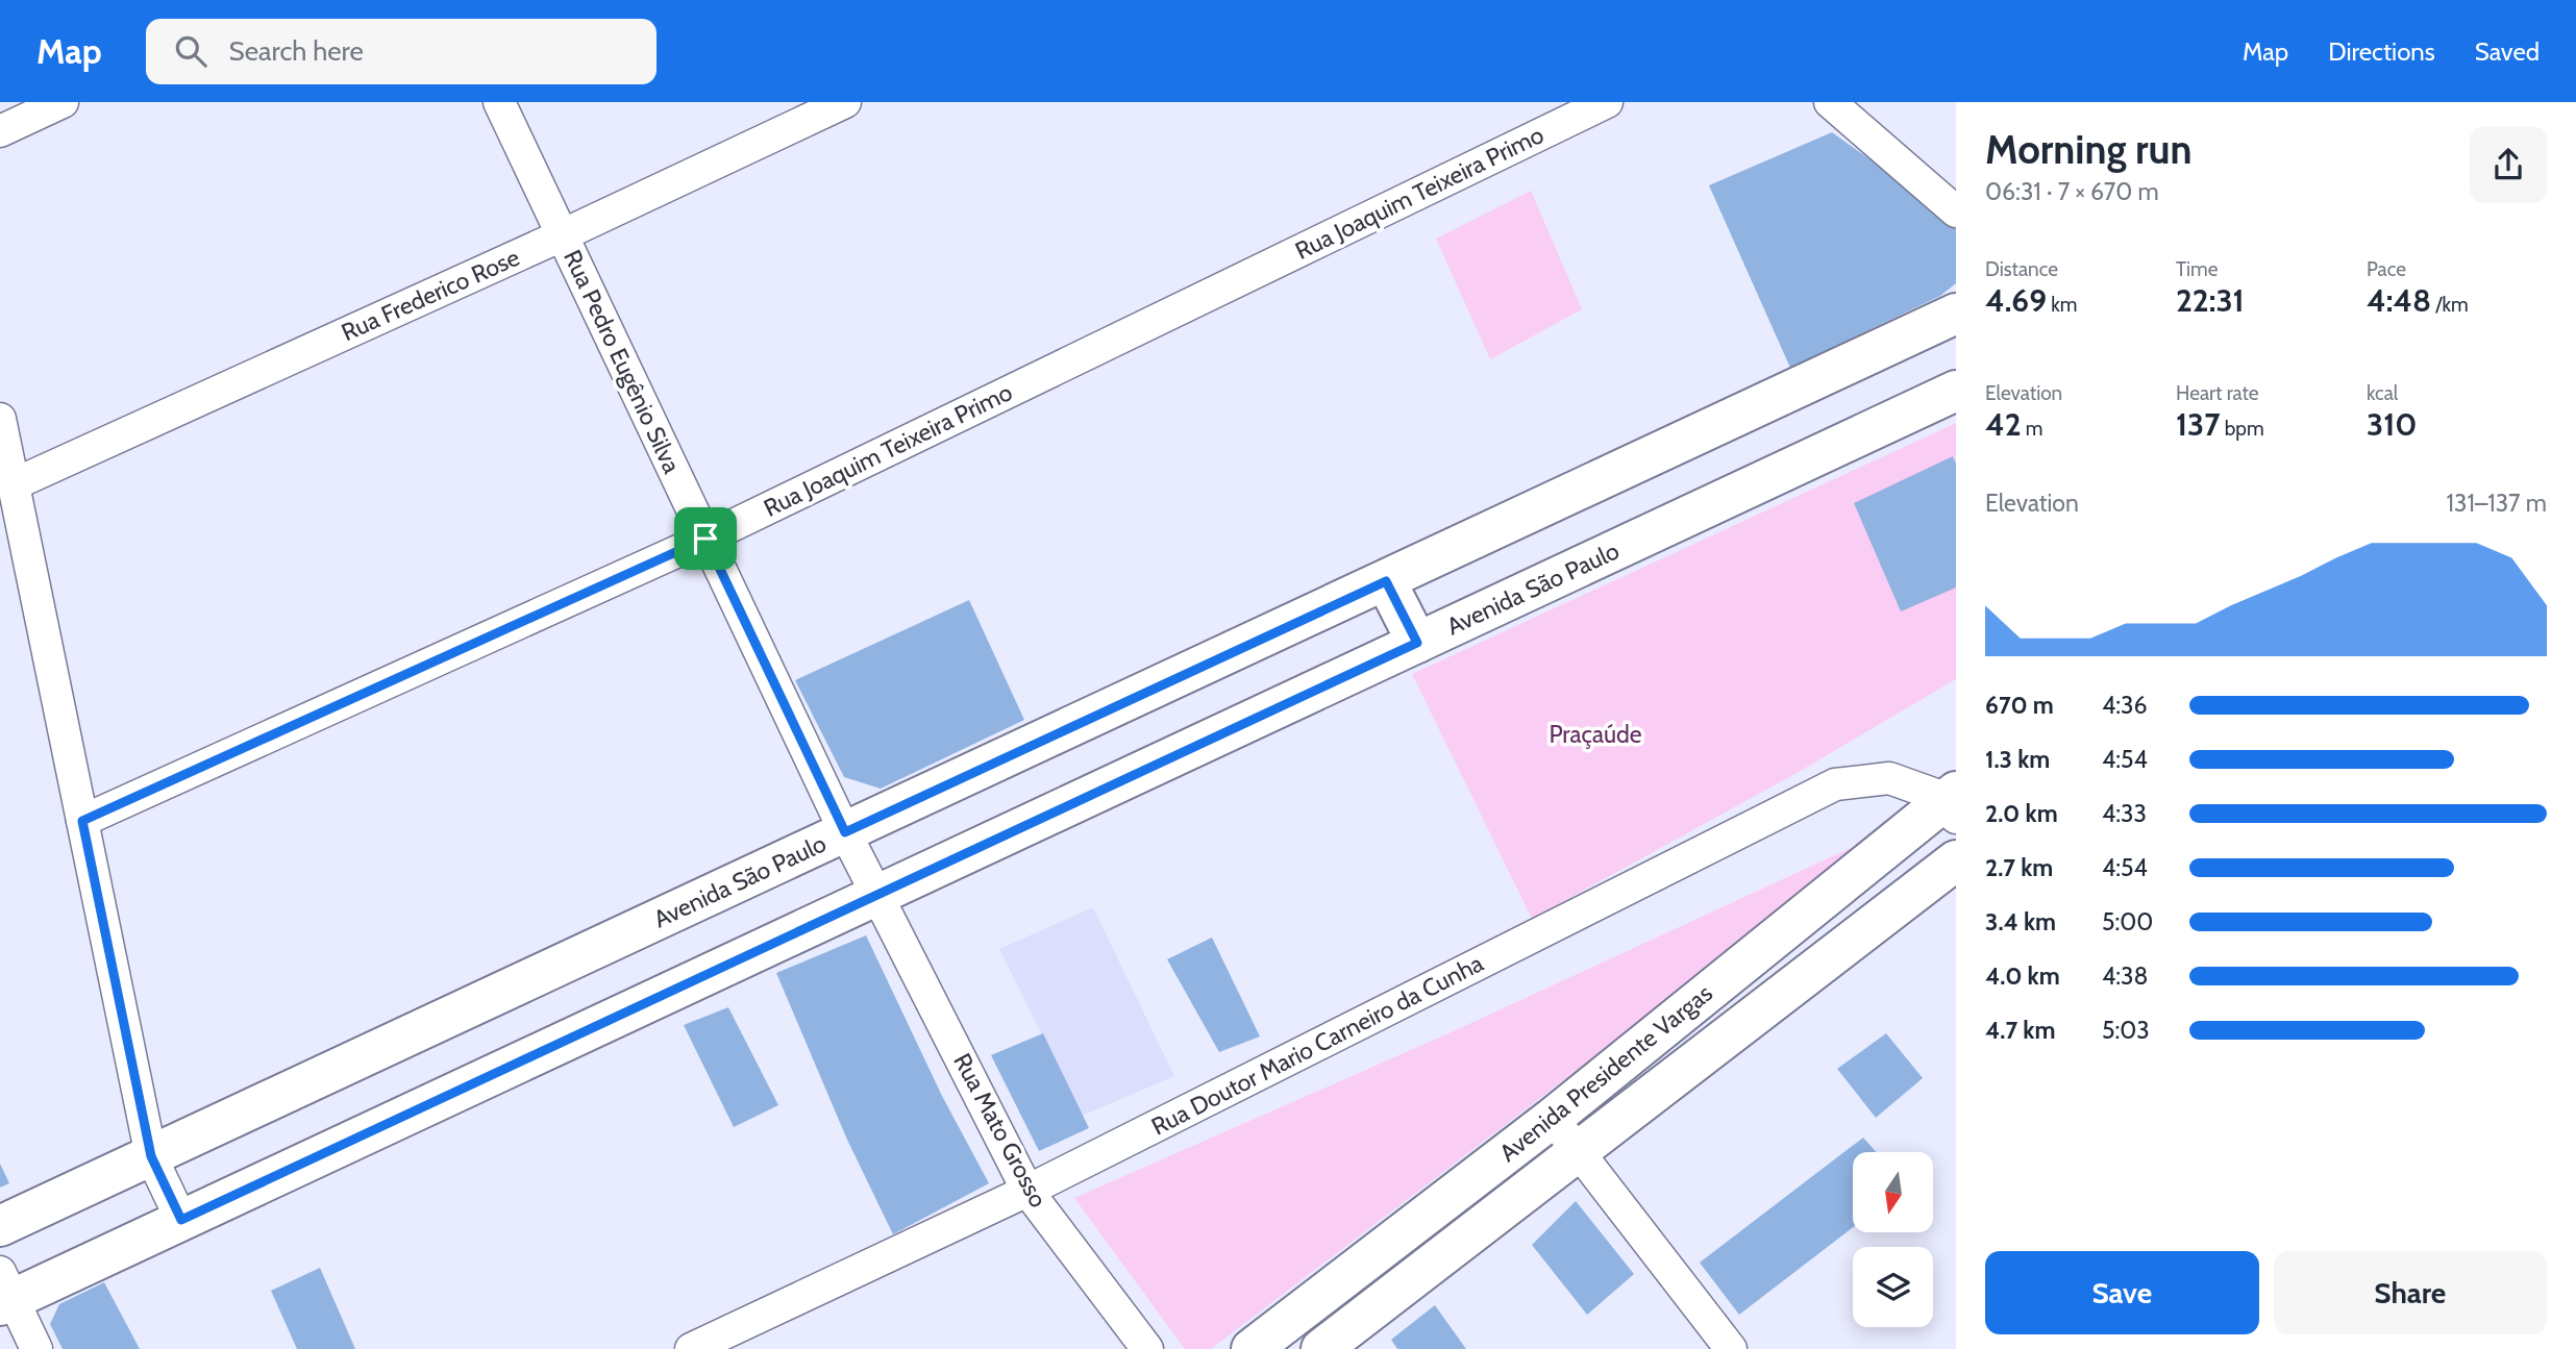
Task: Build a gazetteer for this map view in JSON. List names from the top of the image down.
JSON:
{
  "streets": {
    "main road": ["Avenida São Paulo", "Avenida Presidente Vargas"],
    "street": [
      "Rua Joaquim Teixeira Primo",
      "Rua Frederico Rose",
      "Rua Pedro Eugênio Silva",
      "Rua Doutor Mario Carneiro da Cunha",
      "Rua Mato Grosso"
    ]
  },
  "crossings": [
    ["Rua Joaquim Teixeira Primo", "Rua Pedro Eugênio Silva"],
    ["Rua Frederico Rose", "Rua Pedro Eugênio Silva"],
    ["Rua Pedro Eugênio Silva", "Avenida São Paulo"],
    ["Rua Pedro Eugênio Silva", "Rua Mato Grosso"],
    ["Avenida São Paulo", "Rua Mato Grosso"],
    ["Rua Doutor Mario Carneiro da Cunha", "Avenida Presidente Vargas"],
    ["Rua Doutor Mario Carneiro da Cunha", "Rua Mato Grosso"]
  ],
  "parks": ["Praçaúde"],
  "north": "bottom",
  "page": {
    "header": "Map",
    "search": "Search here",
    "nav": ["Map", "Directions", "Saved"],
    "heading": ["Morning run", "06:31 · 7 × 670 m"],
    "stats": [
      ["Distance", "4.69 km"],
      ["Time", "22:31"],
      ["Pace", "4:48 /km"],
      ["Elevation", "42 m"],
      ["Heart rate", "137 bpm"],
      ["kcal", "310"]
    ],
    "chart": ["Elevation", "131–137 m"],
    "list": [
      {
        "name": "670 m",
        "note": "4:36"
      },
      {
        "name": "1.3 km",
        "note": "4:54"
      },
      {
        "name": "2.0 km",
        "note": "4:33"
      },
      {
        "name": "2.7 km",
        "note": "4:54"
      },
      {
        "name": "3.4 km",
        "note": "5:00"
      },
      {
        "name": "4.0 km",
        "note": "4:38"
      },
      {
        "name": "4.7 km",
        "note": "5:03"
      }
    ],
    "buttons": ["Save", "Share"]
  }
}
